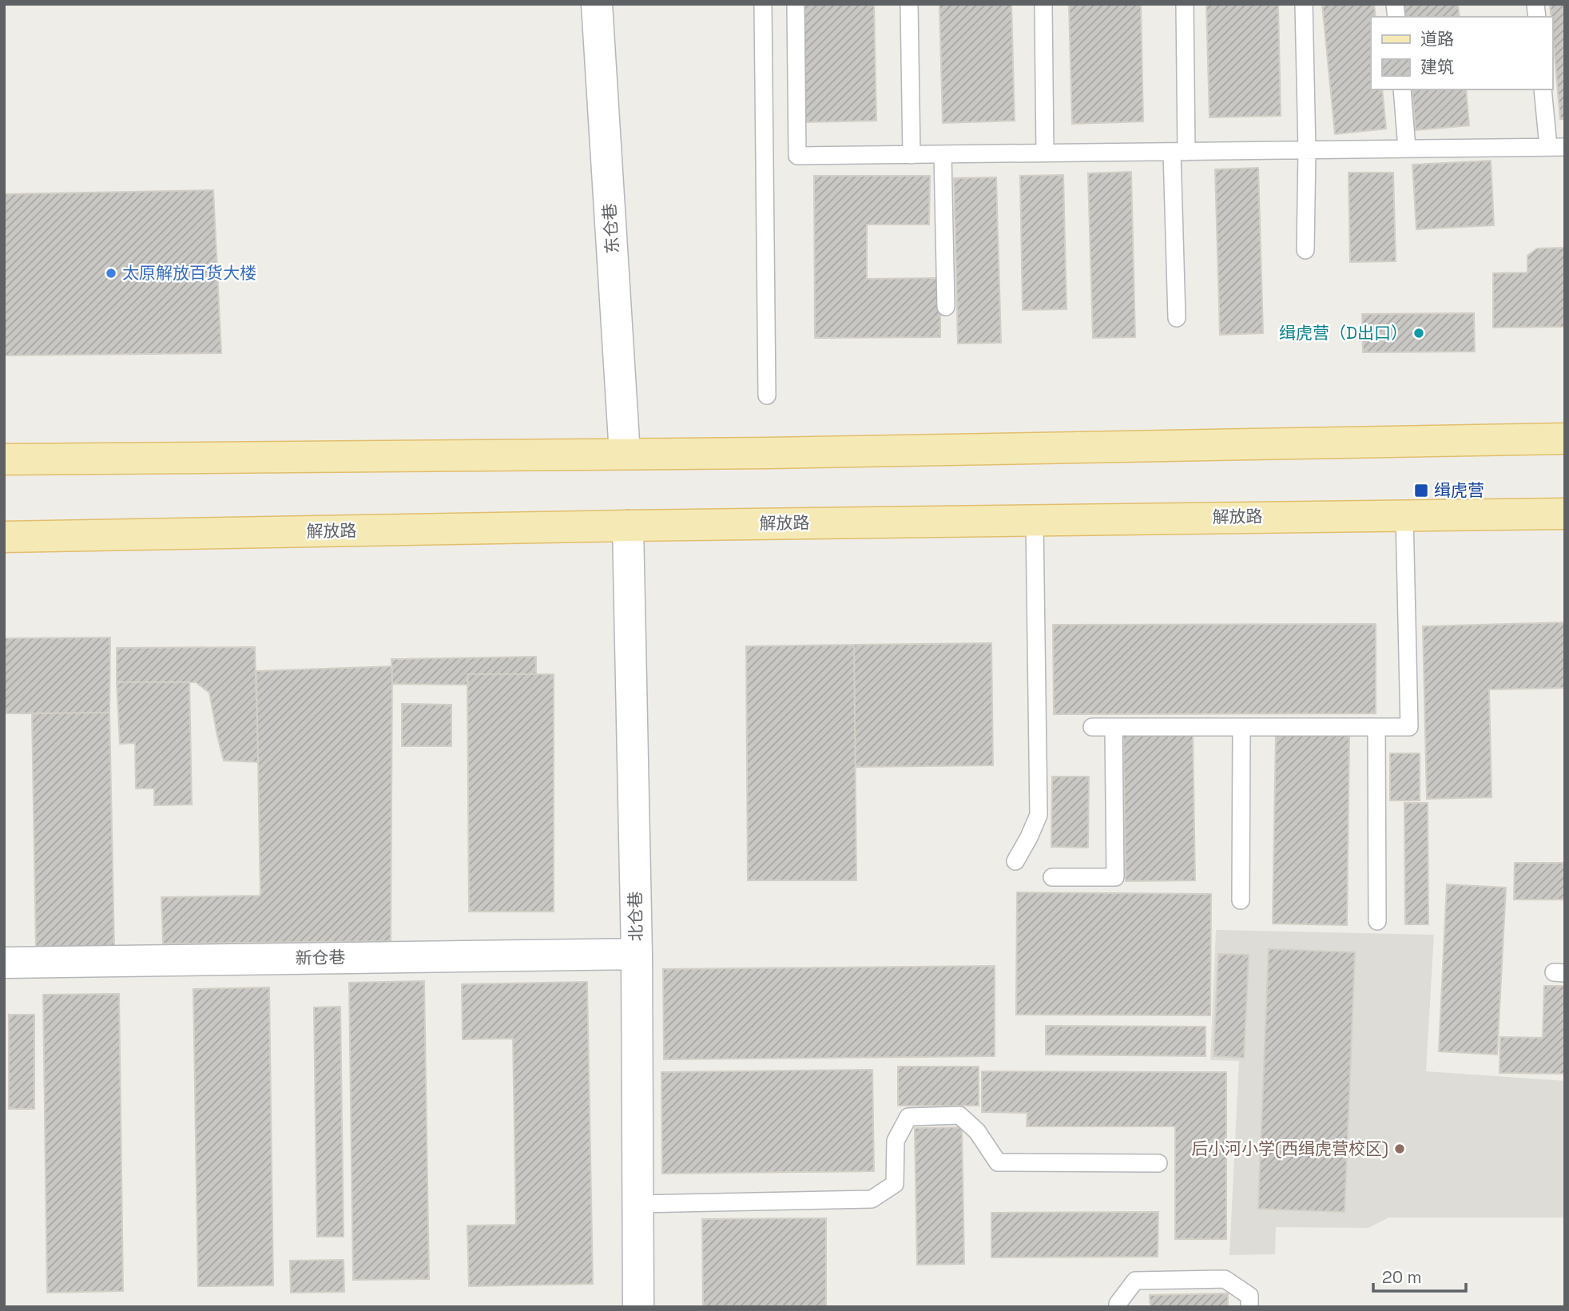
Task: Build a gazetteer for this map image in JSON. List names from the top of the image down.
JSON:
{
  "streets": {
    "main road": ["解放路"],
    "street": ["东仓巷", "北仓巷", "新仓巷"]
  },
  "crossings": [
    ["解放路", "北仓巷"],
    ["北仓巷", "新仓巷"]
  ],
  "places": {
    "other": ["太原解放百货大楼", "缉虎营（D出口）", "后小河小学(西缉虎营校区)"],
    "transit": ["缉虎营"]
  },
  "legend": ["道路", "建筑"],
  "scale_bar": "20 m"
}
